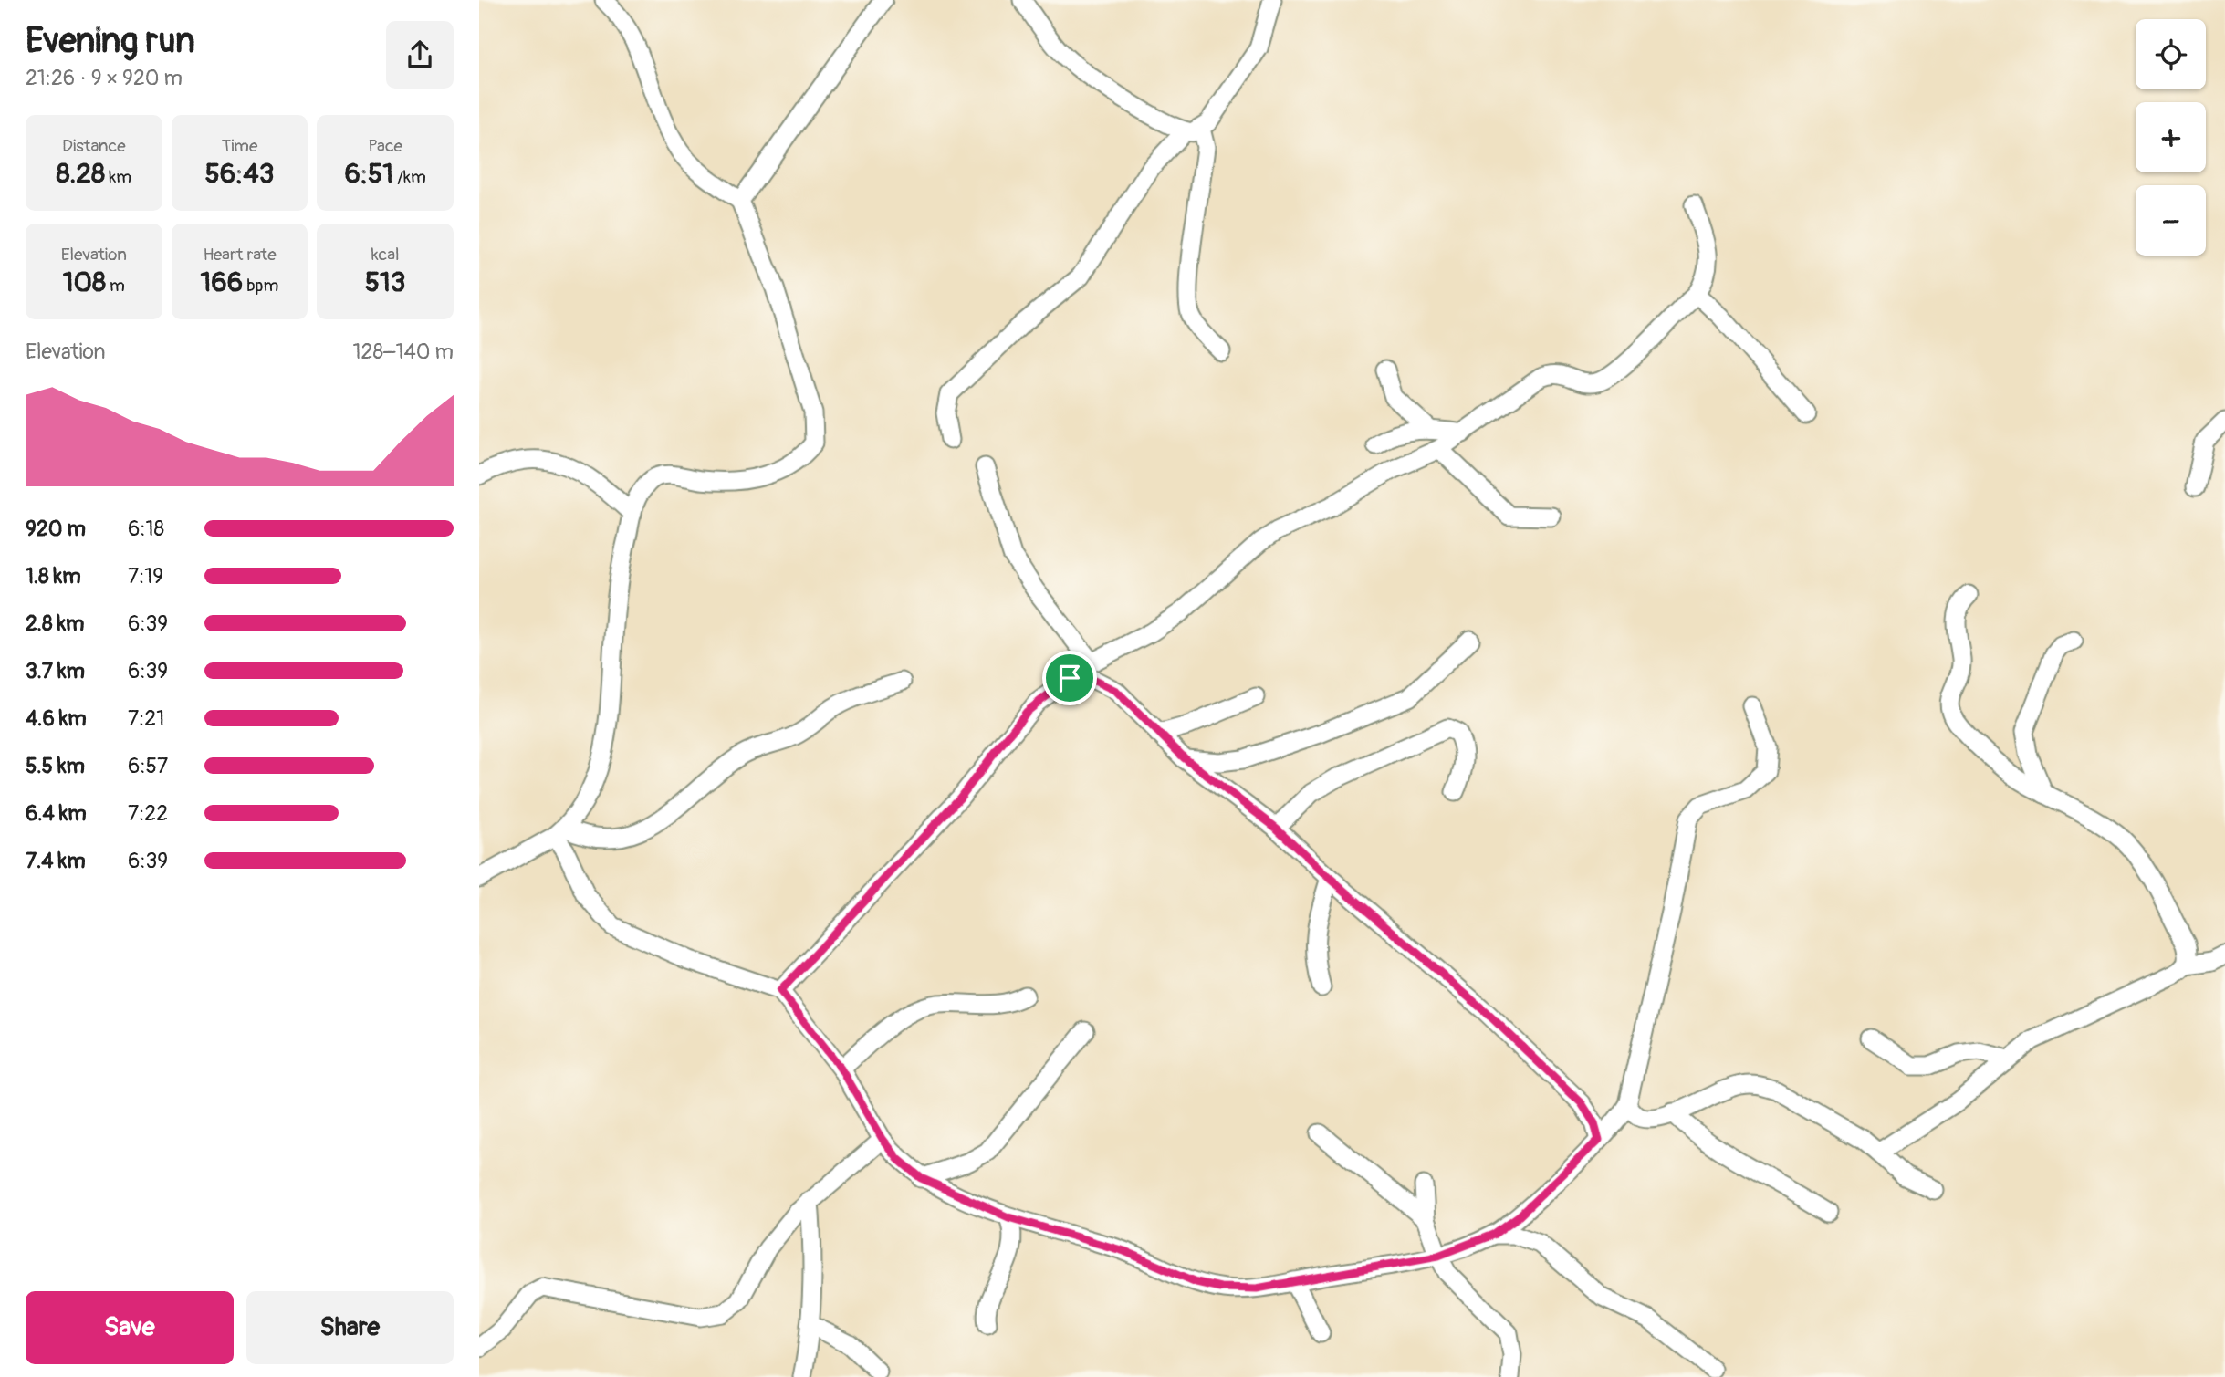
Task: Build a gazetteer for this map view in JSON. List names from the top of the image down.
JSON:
{
  "page": {
    "heading": ["Evening run", "21:26 · 9 × 920 m"],
    "map_buttons": ["+", "−"],
    "stats": [
      ["Distance", "8.28 km"],
      ["Time", "56:43"],
      ["Pace", "6:51 /km"],
      ["Elevation", "108 m"],
      ["Heart rate", "166 bpm"],
      ["kcal", "513"]
    ],
    "chart": ["Elevation", "128–140 m"],
    "list": [
      {
        "name": "920 m",
        "note": "6:18"
      },
      {
        "name": "1.8 km",
        "note": "7:19"
      },
      {
        "name": "2.8 km",
        "note": "6:39"
      },
      {
        "name": "3.7 km",
        "note": "6:39"
      },
      {
        "name": "4.6 km",
        "note": "7:21"
      },
      {
        "name": "5.5 km",
        "note": "6:57"
      },
      {
        "name": "6.4 km",
        "note": "7:22"
      },
      {
        "name": "7.4 km",
        "note": "6:39"
      }
    ],
    "buttons": ["Save", "Share"]
  }
}
